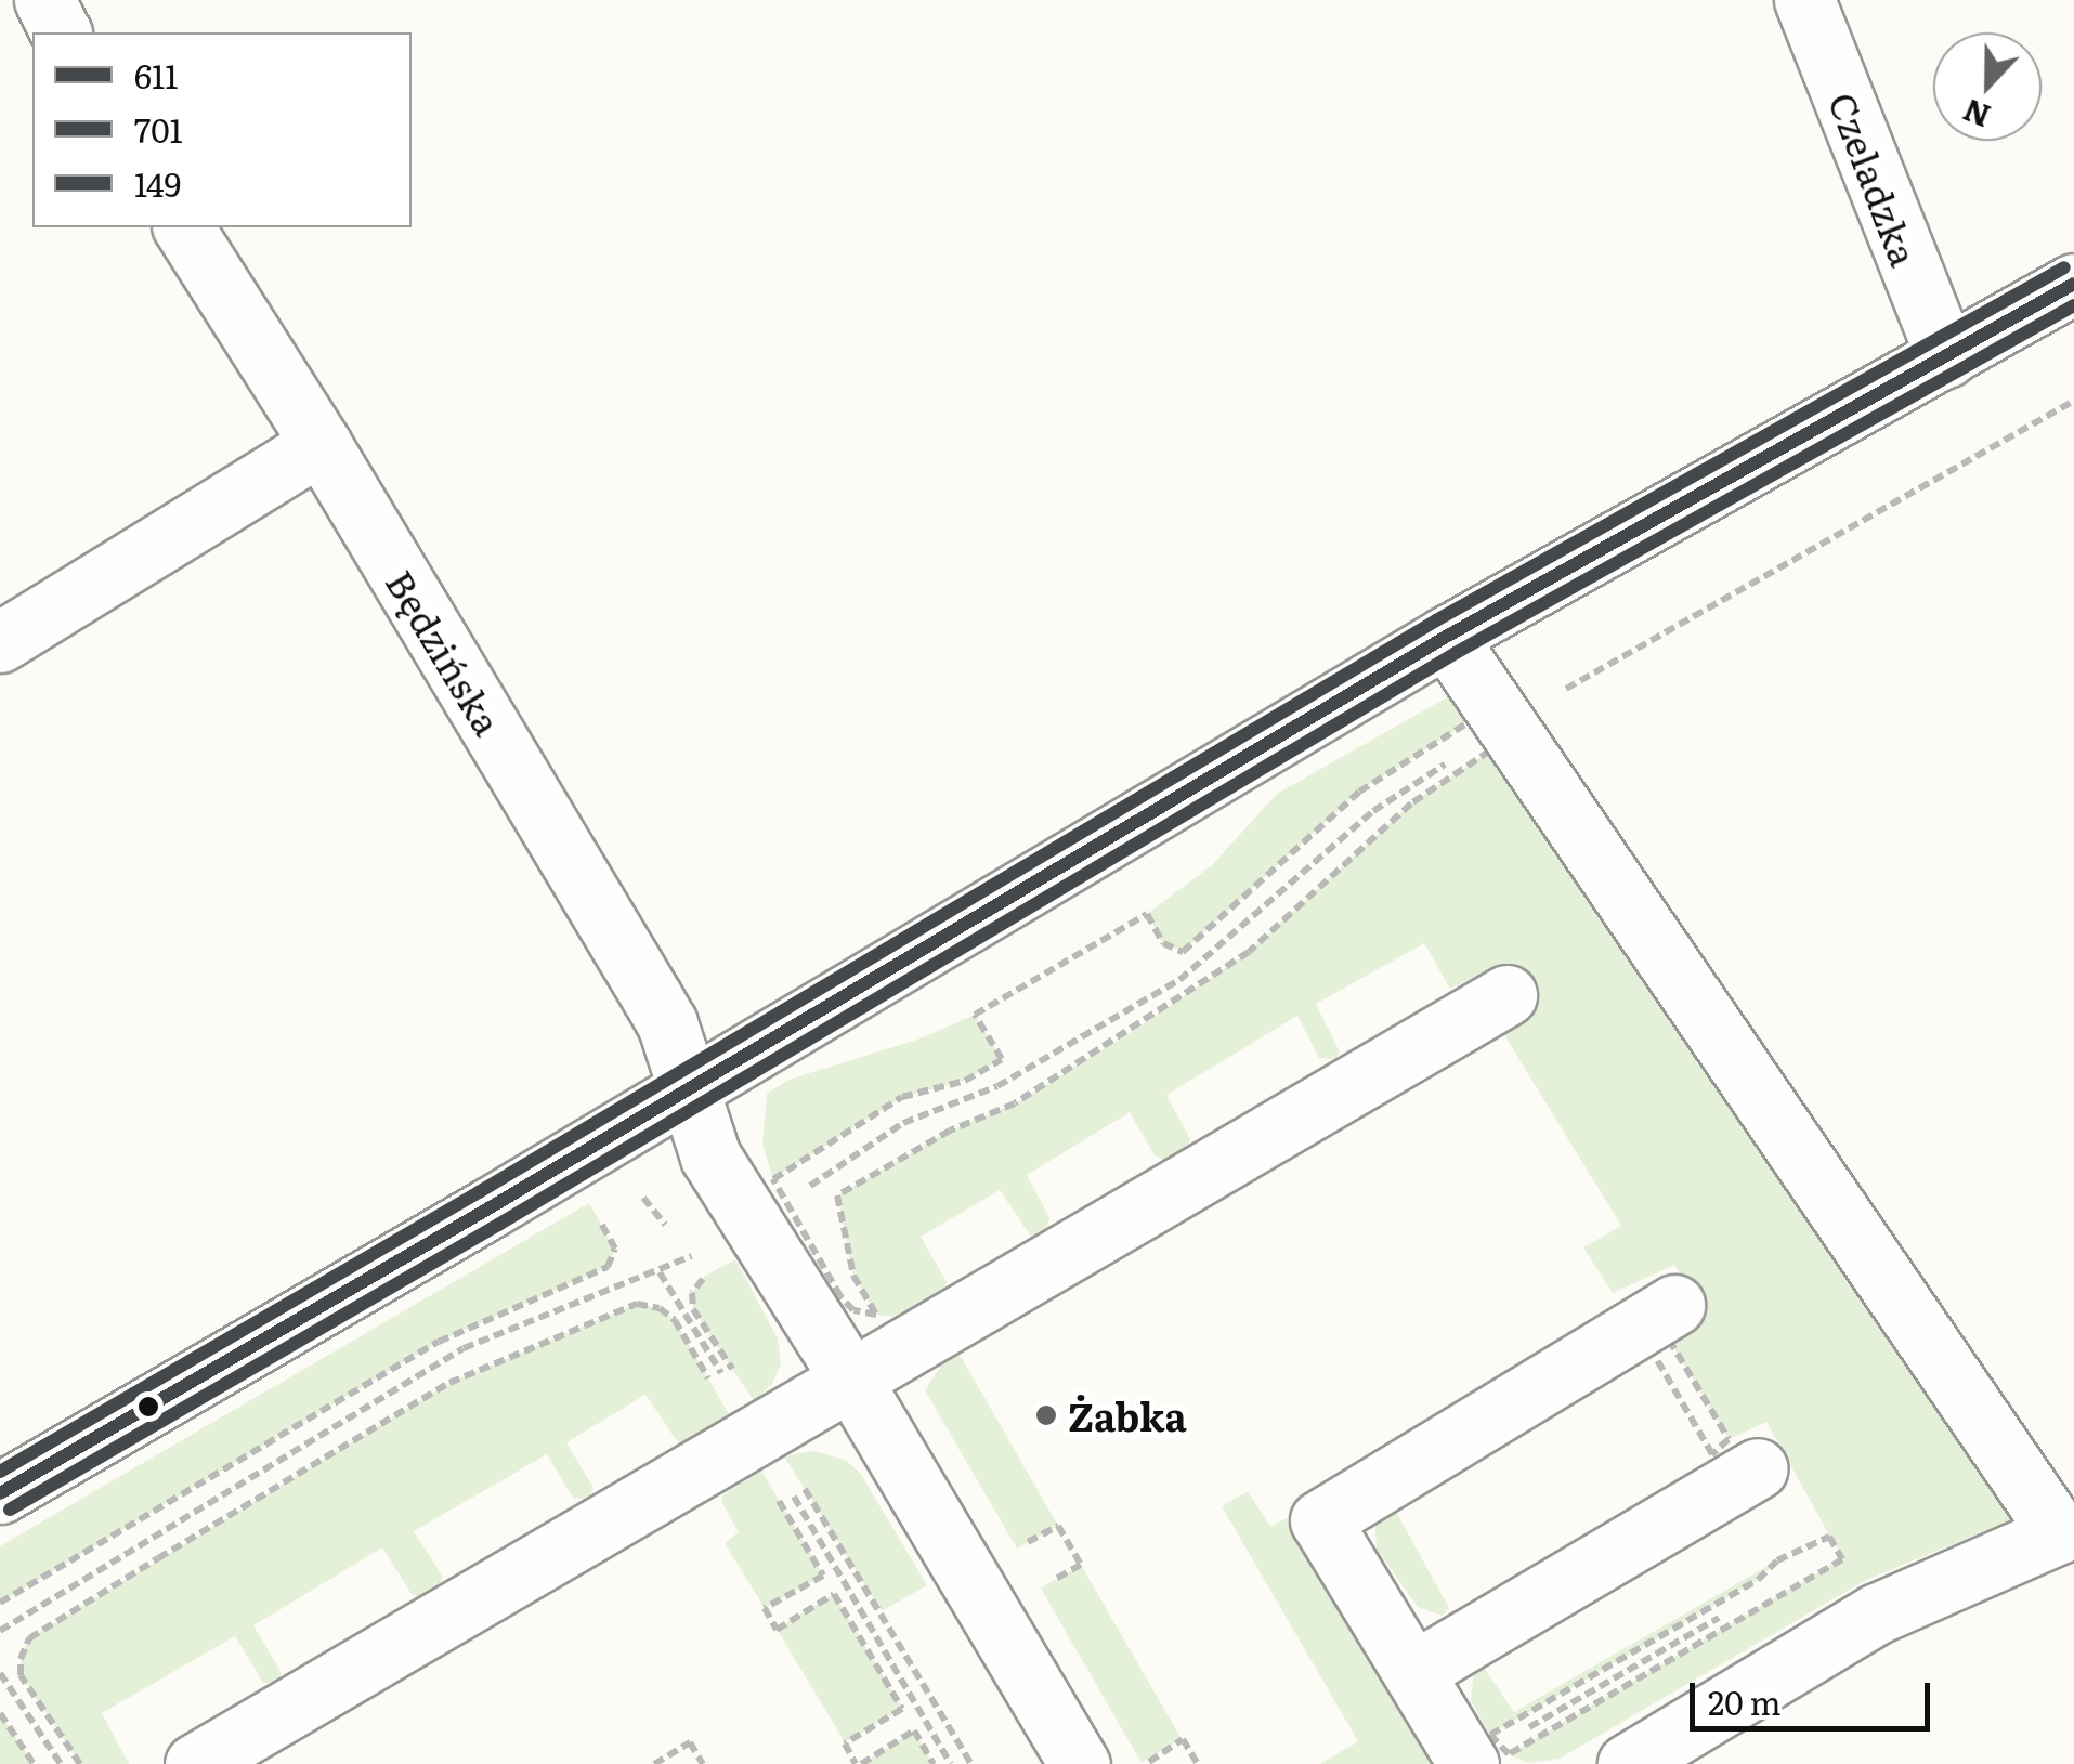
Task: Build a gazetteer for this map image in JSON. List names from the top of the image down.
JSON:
{
  "streets": {
    "street": ["Czeladzka", "Będzińska"]
  },
  "places": ["Żabka"],
  "lines": ["transit line 149", "transit line 611", "transit line 701"],
  "legend": ["611", "701", "149"],
  "scale_bar": "20 m",
  "north": "bottom"
}
